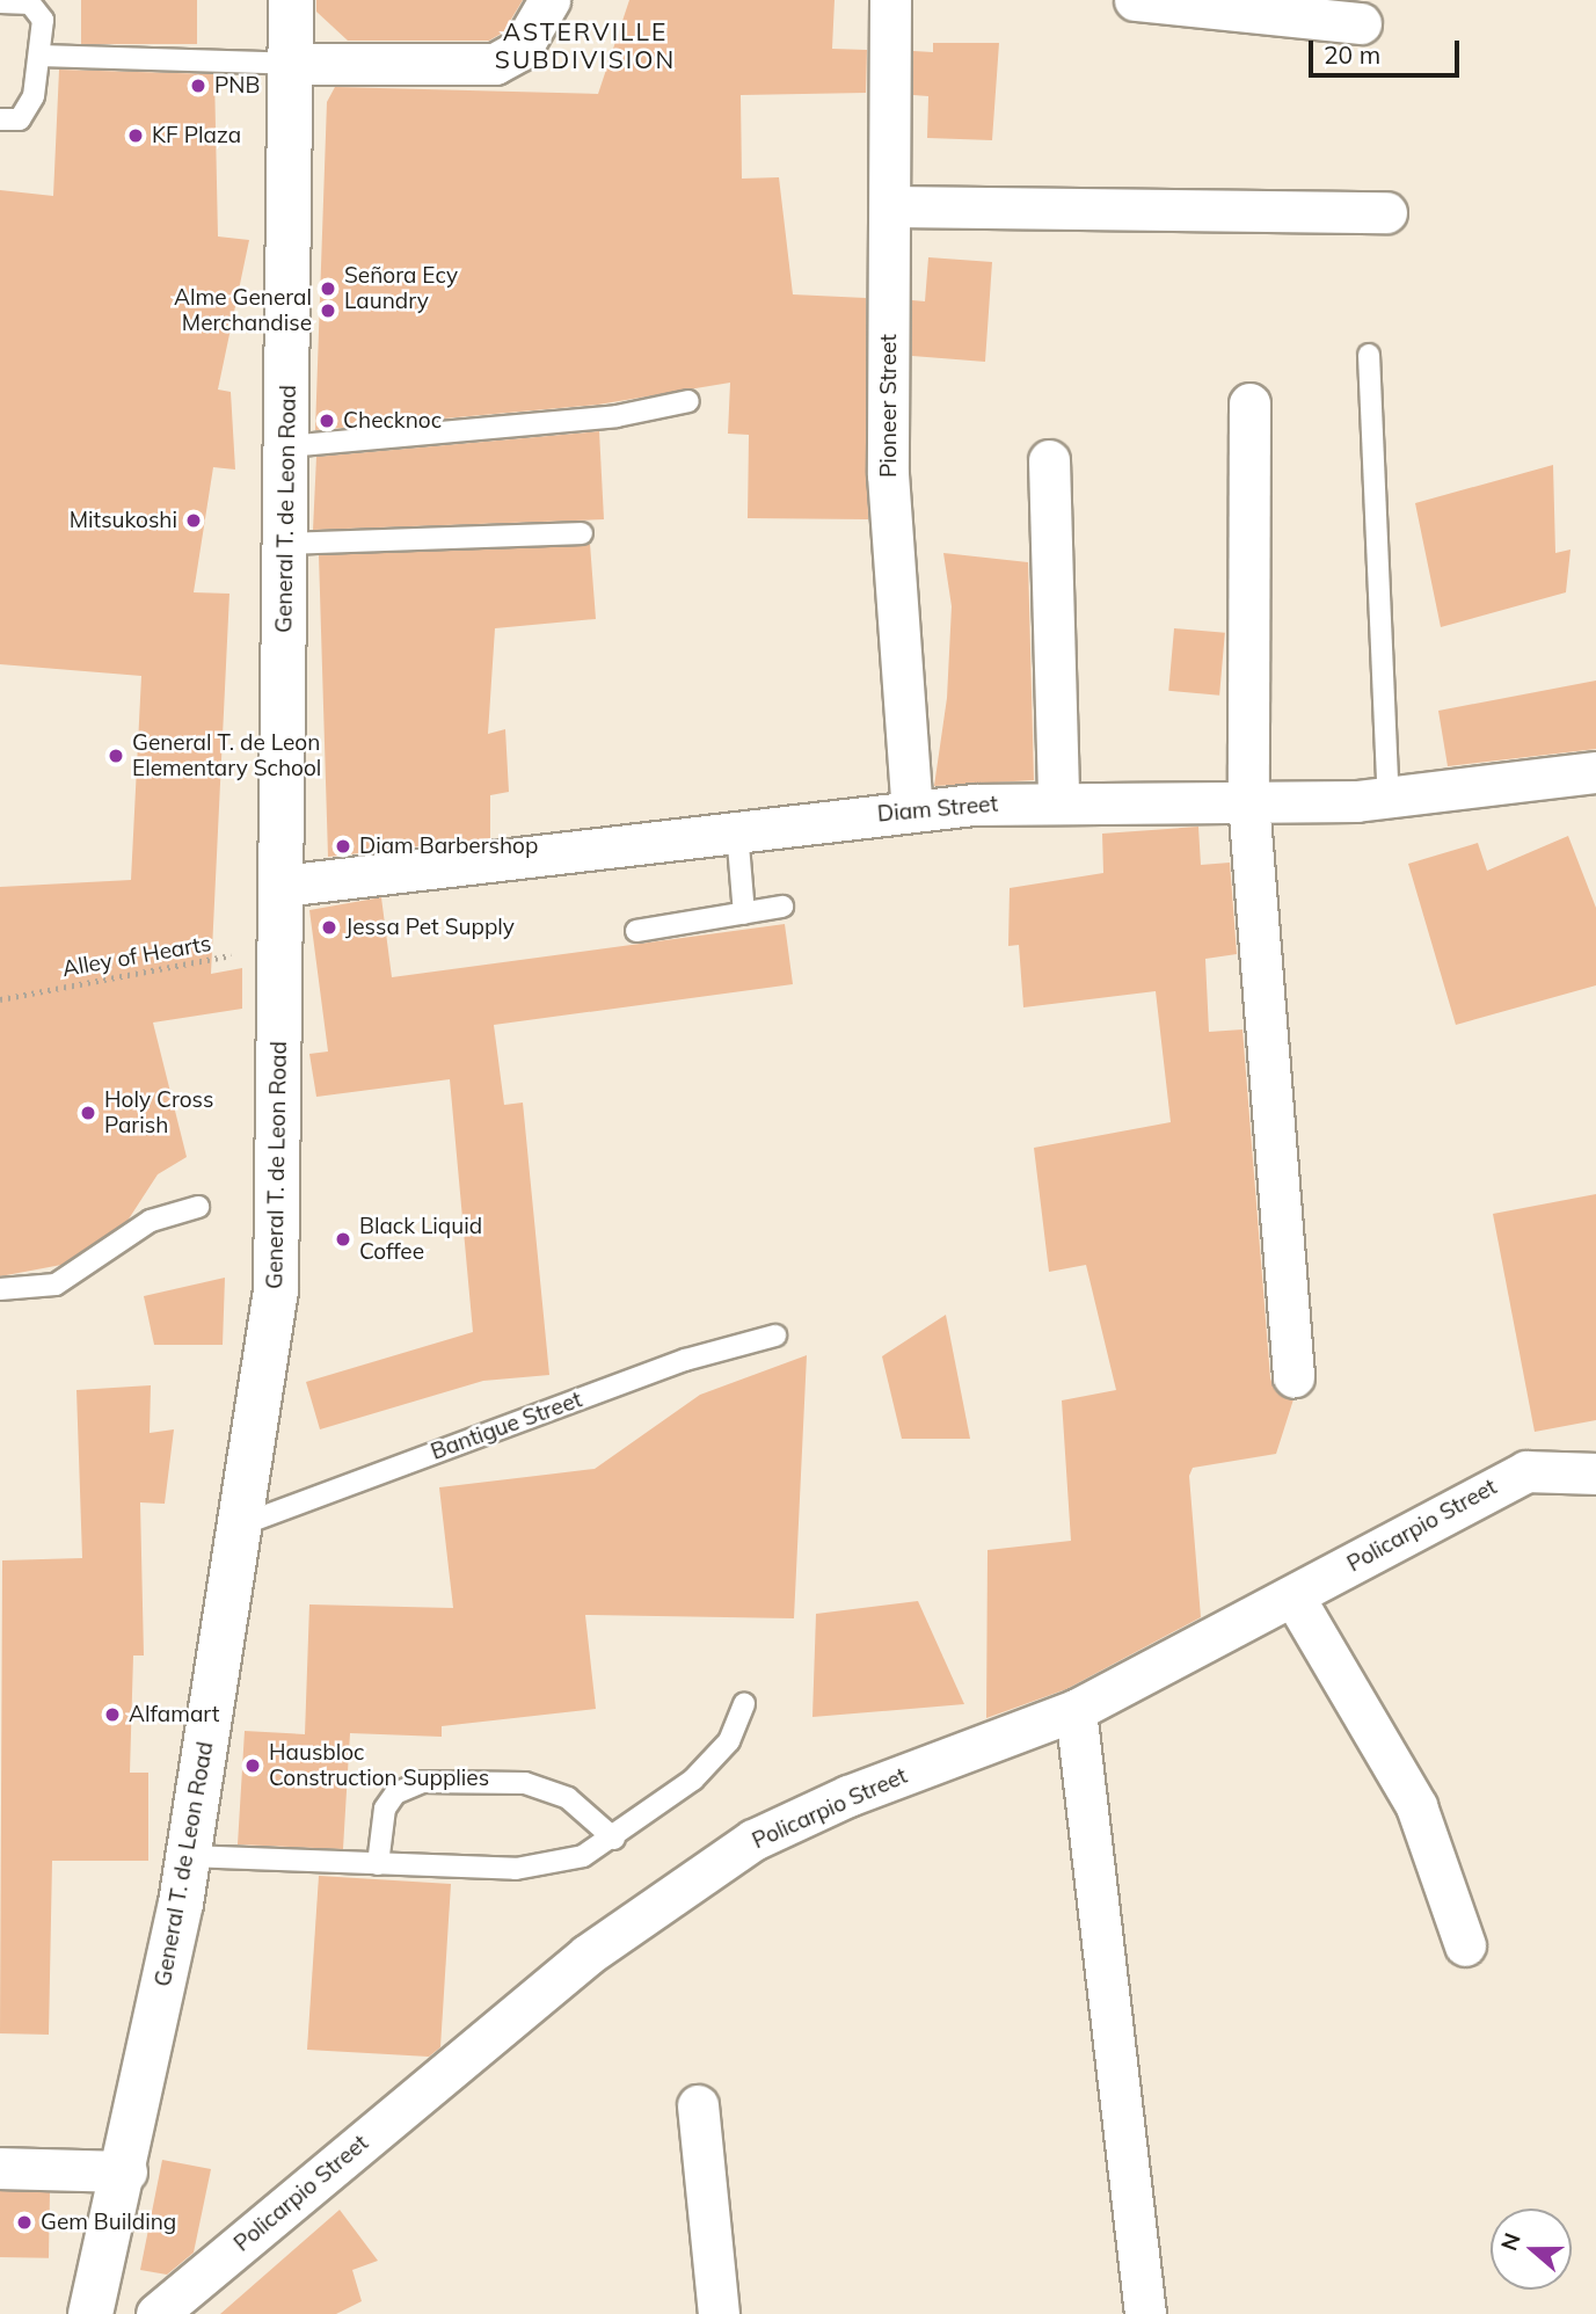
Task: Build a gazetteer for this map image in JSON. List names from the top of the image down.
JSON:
{
  "streets": {
    "main road": ["General T. de Leon Road"],
    "street": ["Pioneer Street", "Diam Street", "Policarpio Street"],
    "lane": ["Bantigue Street"],
    "path": ["Alley of Hearts"]
  },
  "crossings": [
    ["Pioneer Street", "Diam Street"],
    ["General T. de Leon Road", "Diam Street"],
    ["General T. de Leon Road", "Alley of Hearts"],
    ["General T. de Leon Road", "Bantigue Street"]
  ],
  "districts": ["ASTERVILLE SUBDIVISION"],
  "places": [
    "PNB",
    "KF Plaza",
    "Señora Ecy Laundry",
    "Alme General Merchandise",
    "Checknoc",
    "Mitsukoshi",
    "General T. de Leon Elementary School",
    "Diam Barbershop",
    "Jessa Pet Supply",
    "Holy Cross Parish",
    "Black Liquid Coffee",
    "Alfamart",
    "Hausbloc Construction Supplies",
    "Gem Building"
  ],
  "scale_bar": "20 m",
  "north": "left"
}
